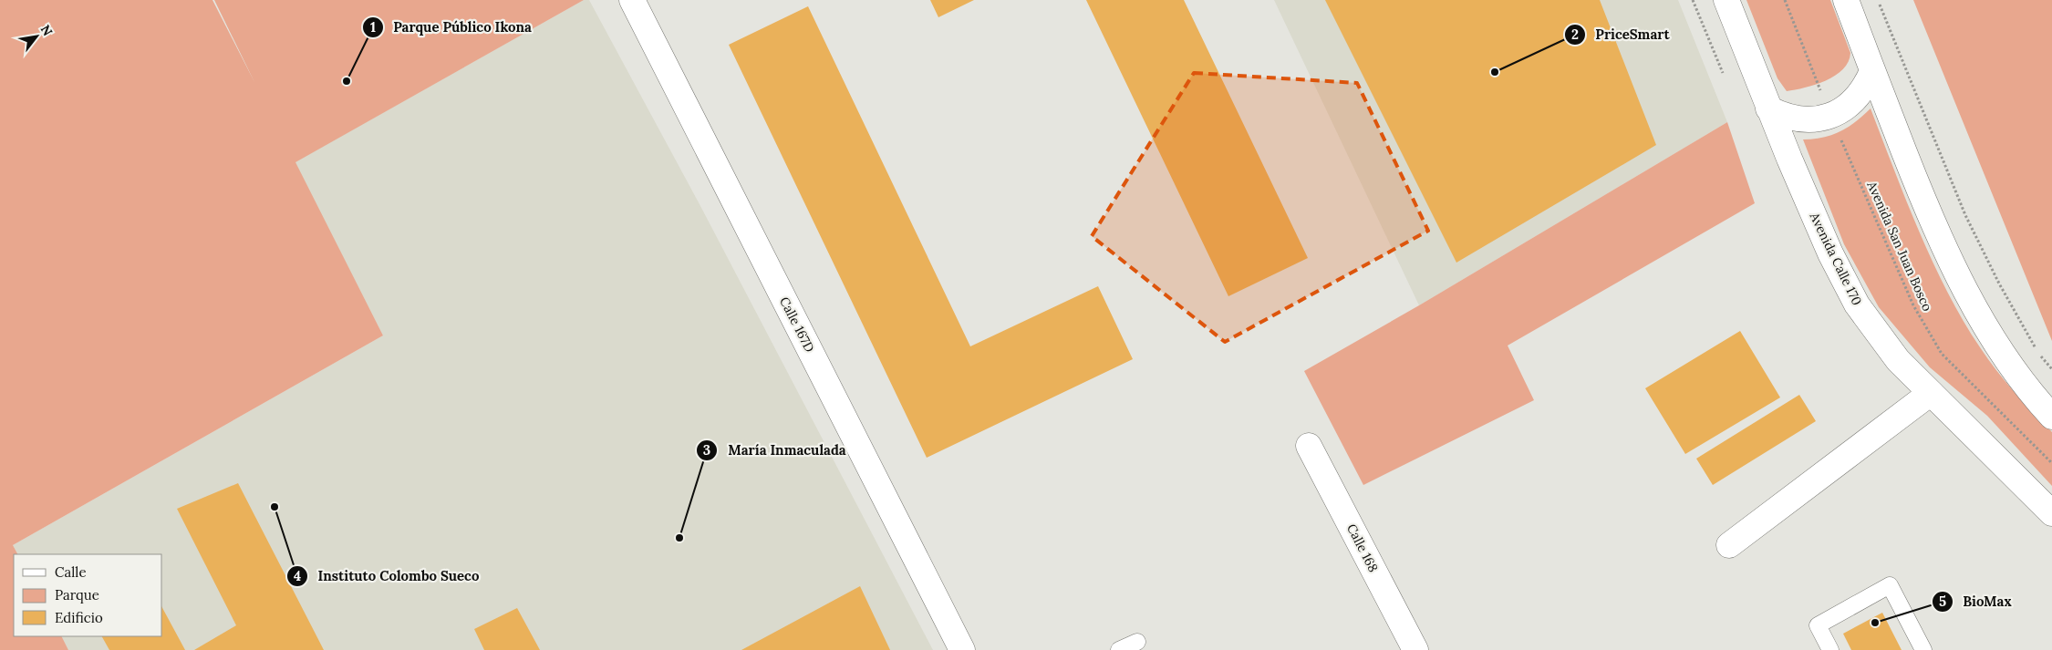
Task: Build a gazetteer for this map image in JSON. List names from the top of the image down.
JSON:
{
  "streets": {
    "main road": ["Avenida Calle 170", "Calle 167D", "Calle 168"],
    "path": ["Avenida San Juan Bosco"]
  },
  "places": [
    "PriceSmart",
    "Parque Público Ikona",
    "Instituto Colombo Sueco",
    "María Inmaculada",
    "BioMax"
  ],
  "legend": ["Calle", "Parque", "Edificio"],
  "north": "top right"
}
